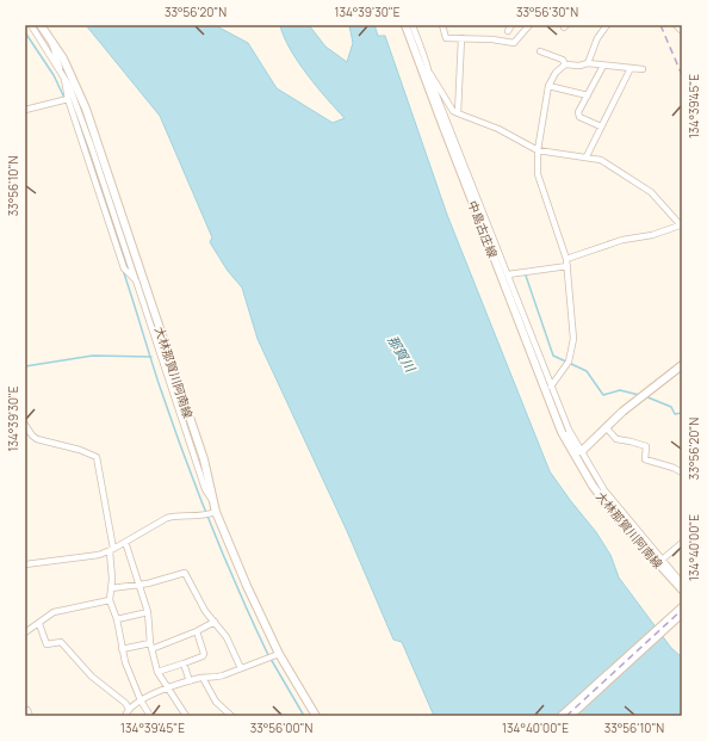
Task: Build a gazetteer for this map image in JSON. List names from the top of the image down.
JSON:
{
  "streets": {
    "main road": ["中島古庄線", "大林那賀川阿南線"]
  },
  "crossings": [
    ["中島古庄線", "大林那賀川阿南線"]
  ],
  "water": ["那賀川"],
  "coordinates": [
    "33°56'20\"N",
    "134°39'30\"E",
    "33°56'30\"N",
    "134°39'45\"E",
    "33°56'10\"N",
    "134°40'00\"E",
    "33°56'00\"N"
  ]
}
